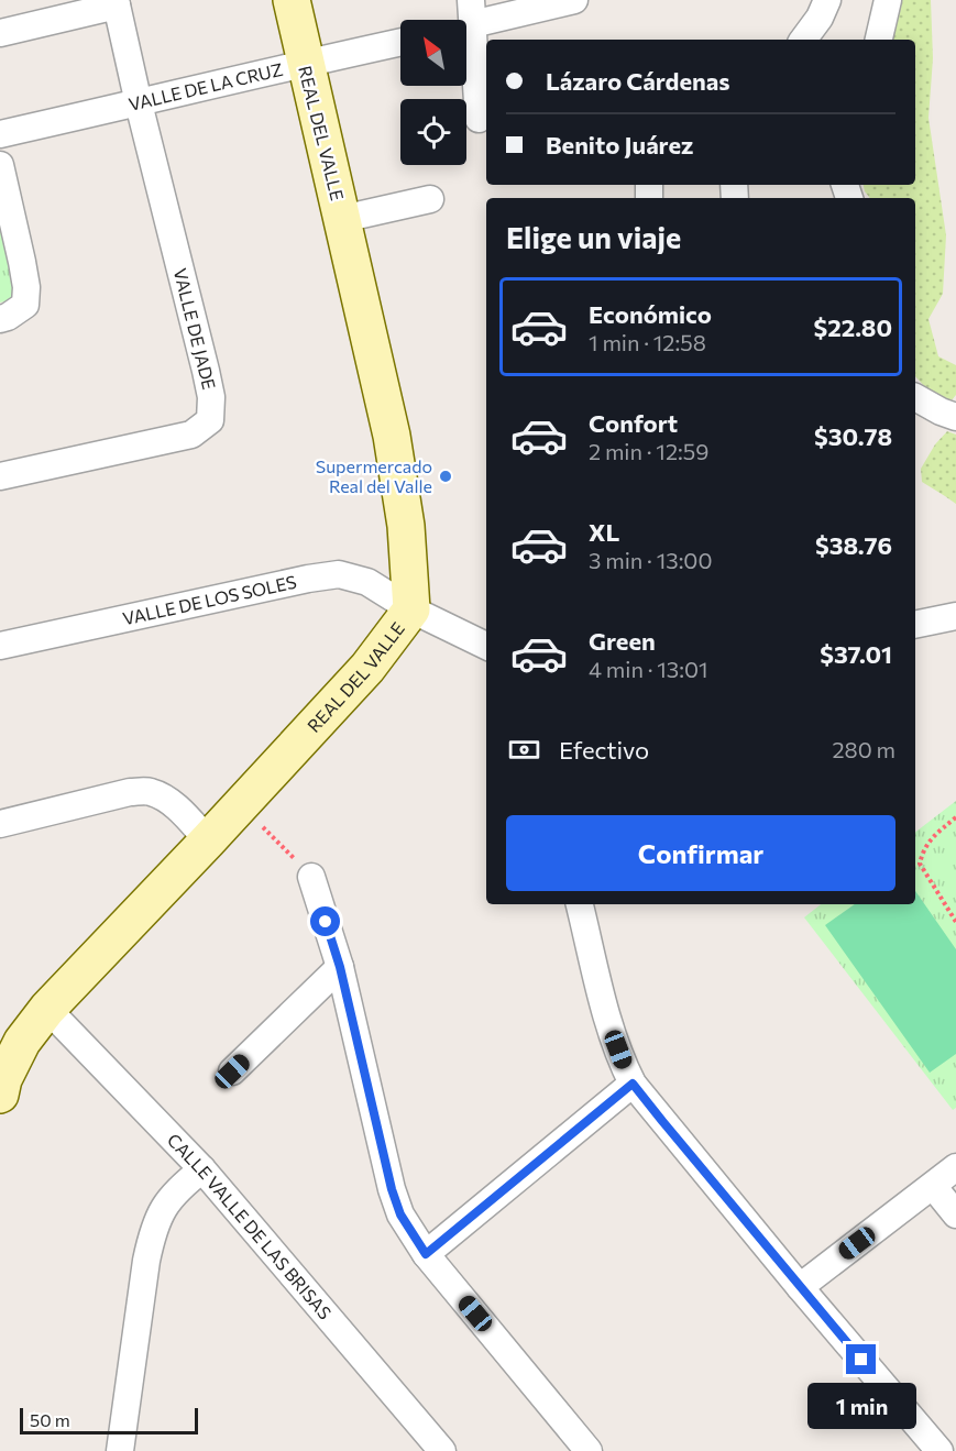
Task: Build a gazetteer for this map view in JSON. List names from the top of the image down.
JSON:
{
  "streets": {
    "street": [
      "VALLE DE LA CRUZ",
      "REAL DEL VALLE",
      "VALLE DE JADE",
      "VALLE DE LOS SOLES",
      "CALLE VALLE DE LAS BRISAS"
    ]
  },
  "crossings": [
    ["VALLE DE LA CRUZ", "REAL DEL VALLE"],
    ["VALLE DE LA CRUZ", "VALLE DE JADE"],
    ["REAL DEL VALLE", "VALLE DE LOS SOLES"],
    ["REAL DEL VALLE", "CALLE VALLE DE LAS BRISAS"]
  ],
  "places": ["Supermercado Real del Valle"],
  "scale_bar": "50 m",
  "north": "top left",
  "page": {
    "banner": ["Lázaro Cárdenas", "Benito Juárez"],
    "heading": "Elige un viaje",
    "list": [
      {
        "name": "Económico",
        "note": "1 min · 12:58",
        "value": "$22.80"
      },
      {
        "name": "Confort",
        "note": "2 min · 12:59",
        "value": "$30.78"
      },
      {
        "name": "XL",
        "note": "3 min · 13:00",
        "value": "$38.76"
      },
      {
        "name": "Green",
        "note": "4 min · 13:01",
        "value": "$37.01"
      }
    ],
    "pay": ["Efectivo", "280 m"],
    "buttons": "Confirmar",
    "bubble": "1 min",
    "scale": "50 m"
  }
}
